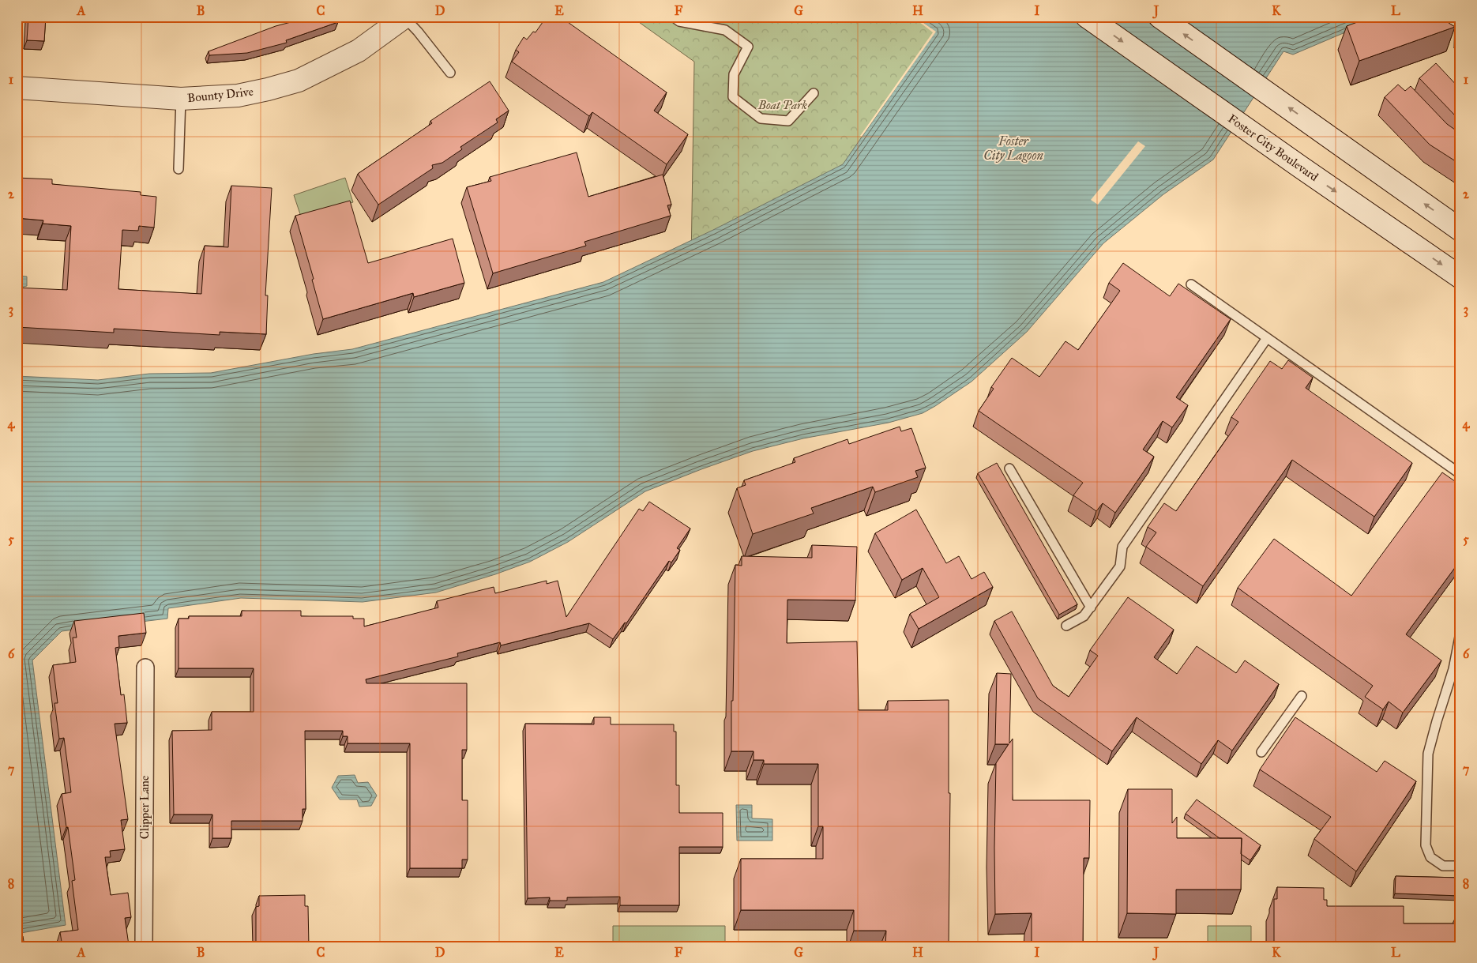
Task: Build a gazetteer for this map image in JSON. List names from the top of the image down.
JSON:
{
  "streets": {
    "main road": ["Bounty Drive", "Foster City Boulevard"],
    "street": ["Clipper Lane"]
  },
  "water": ["Foster City Lagoon"],
  "parks": ["Boat Park"],
  "grid": {
    "columns": [
      "A",
      "B",
      "C",
      "D",
      "E",
      "F",
      "G",
      "H",
      "I",
      "J",
      "K",
      "L"
    ],
    "rows": [
      "1",
      "2",
      "3",
      "4",
      "5",
      "6",
      "7",
      "8"
    ]
  }
}
